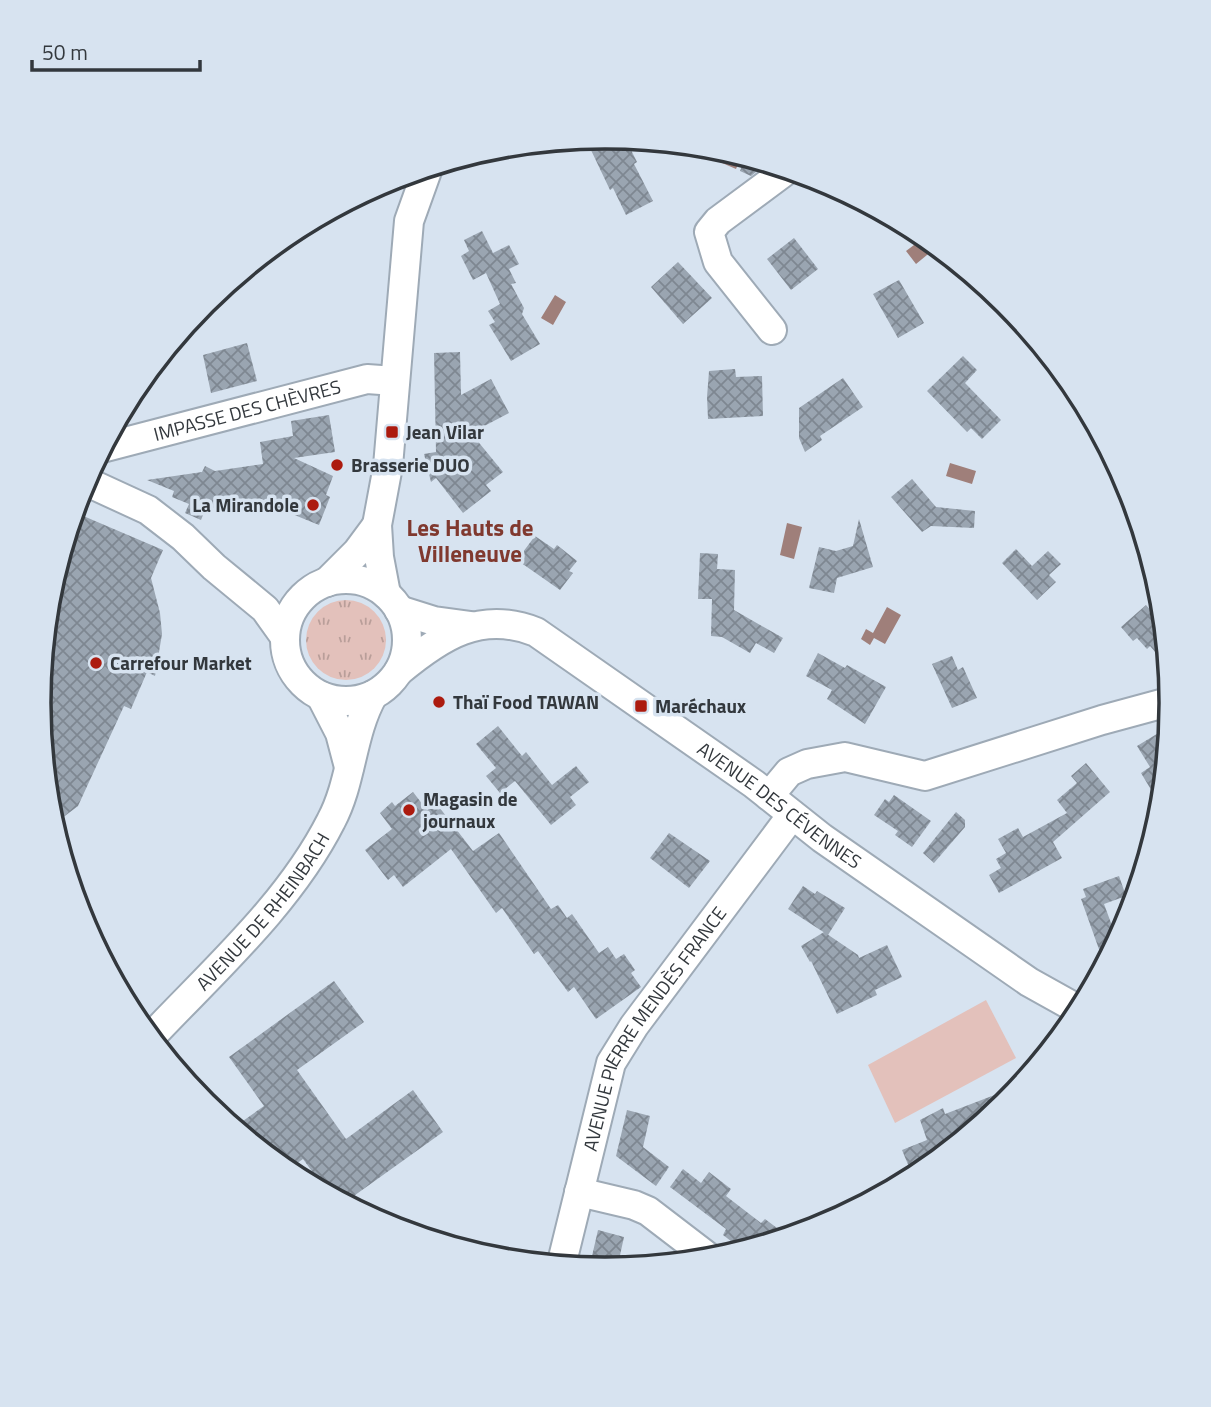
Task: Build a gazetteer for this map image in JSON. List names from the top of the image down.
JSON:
{
  "streets": {
    "street": [
      "IMPASSE DES CHÈVRES",
      "AVENUE DES CÉVENNES",
      "AVENUE DE RHEINBACH",
      "AVENUE PIERRE MENDÈS FRANCE"
    ]
  },
  "crossings": [
    ["AVENUE DES CÉVENNES", "AVENUE DE RHEINBACH"],
    ["AVENUE DES CÉVENNES", "AVENUE PIERRE MENDÈS FRANCE"]
  ],
  "districts": ["Les Hauts de Villeneuve"],
  "places": {
    "transit": ["Jean Vilar", "Maréchaux"],
    "other": [
      "Brasserie DUO",
      "La Mirandole",
      "Carrefour Market",
      "Thaï Food TAWAN",
      "Magasin de journaux"
    ]
  },
  "scale_bar": "50 m"
}
